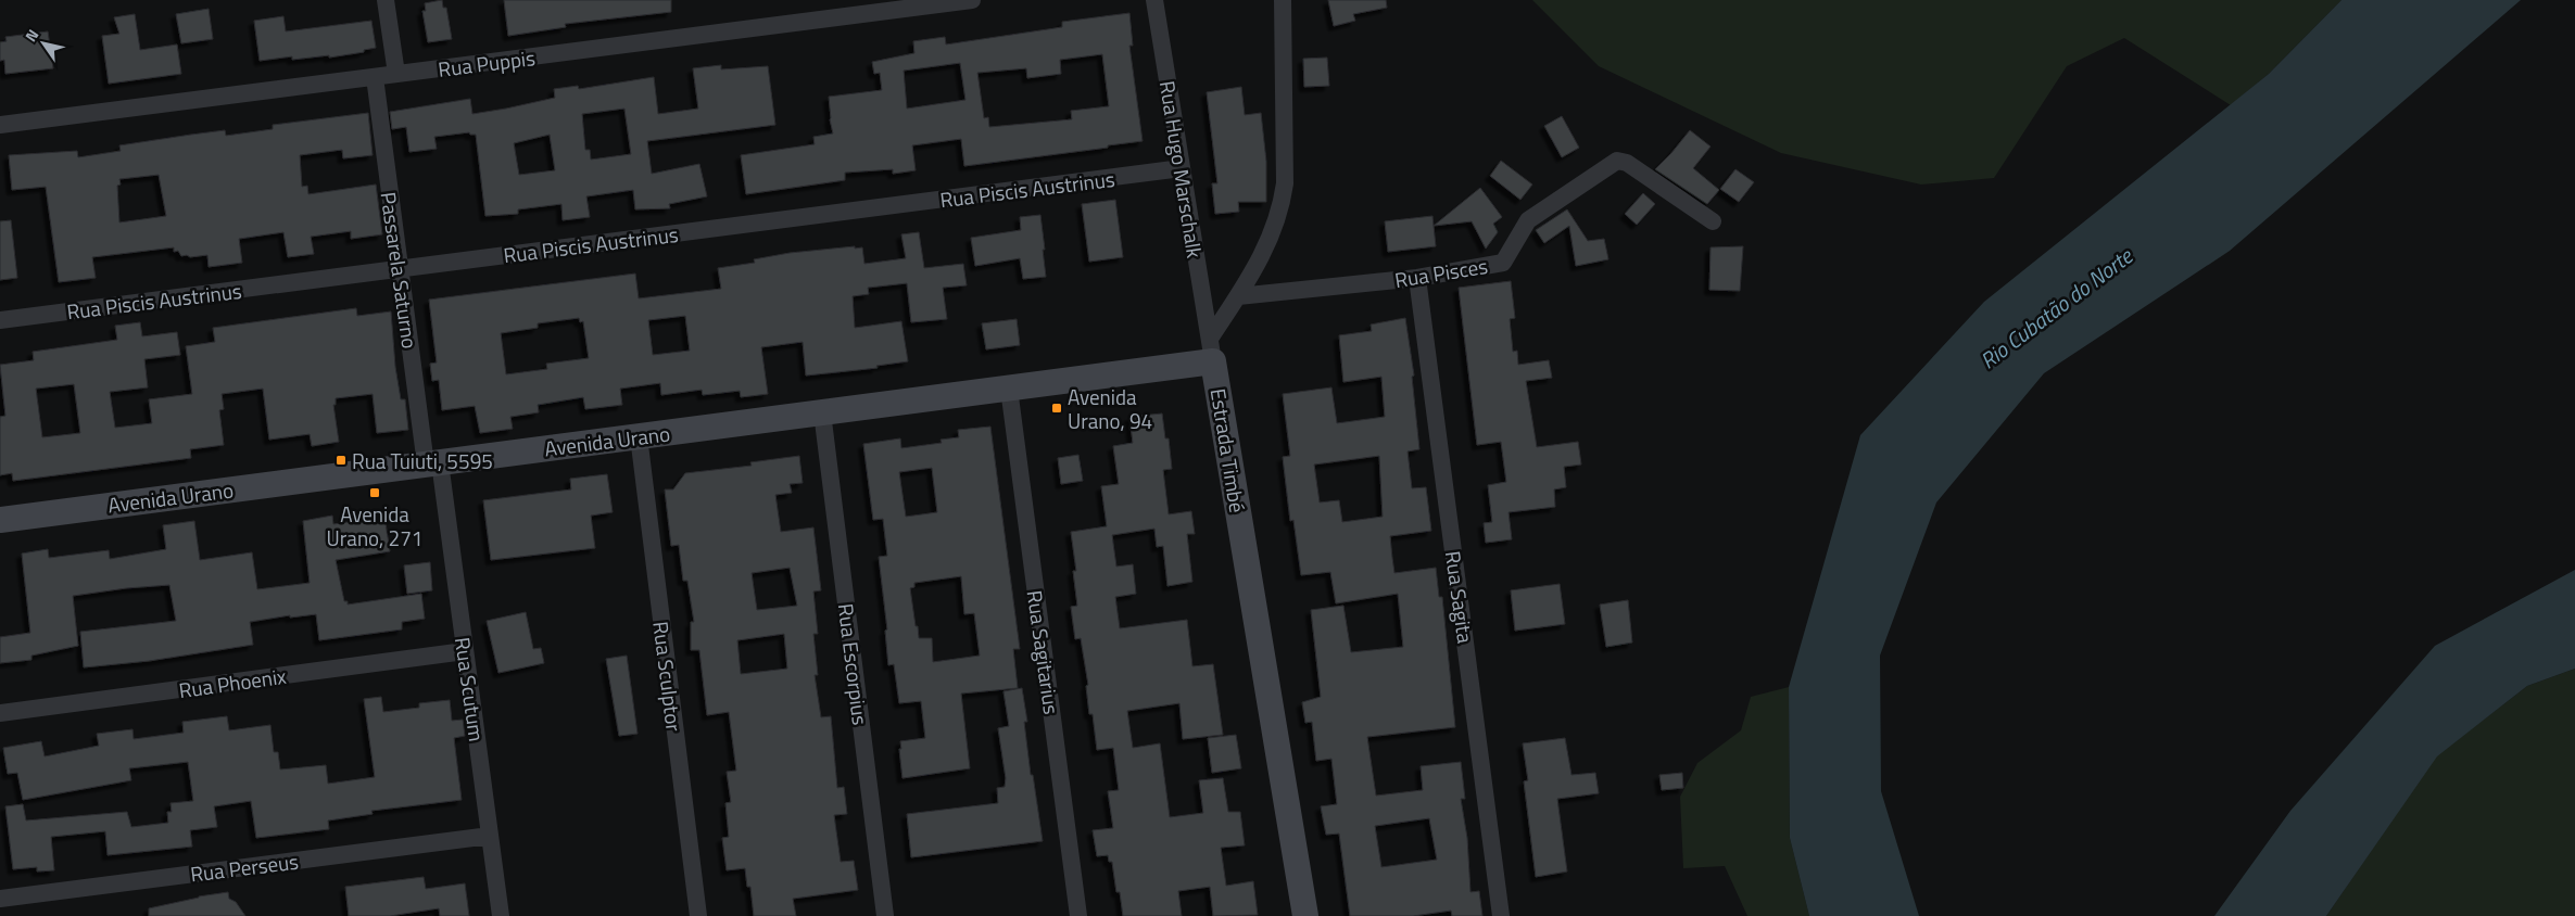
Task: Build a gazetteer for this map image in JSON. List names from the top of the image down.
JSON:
{
  "streets": {
    "street": [
      "Rua Puppis",
      "Rua Hugo Marschalk",
      "Rua Piscis Austrinus",
      "Passarela Saturno",
      "Rua Pisces",
      "Avenida Urano",
      "Estrada Timbé",
      "Rua Sagita",
      "Rua Sagitarius",
      "Rua Escorpius",
      "Rua Sculptor",
      "Rua Phoenix",
      "Rua Scutum",
      "Rua Perseus"
    ]
  },
  "crossings": [
    ["Rua Puppis", "Passarela Saturno"],
    ["Rua Hugo Marschalk", "Rua Piscis Austrinus"],
    ["Rua Hugo Marschalk", "Avenida Urano"],
    ["Rua Hugo Marschalk", "Estrada Timbé"],
    ["Rua Piscis Austrinus", "Passarela Saturno"],
    ["Passarela Saturno", "Avenida Urano"],
    ["Passarela Saturno", "Rua Scutum"],
    ["Rua Pisces", "Rua Sagita"],
    ["Avenida Urano", "Estrada Timbé"],
    ["Avenida Urano", "Rua Sagitarius"],
    ["Avenida Urano", "Rua Escorpius"],
    ["Avenida Urano", "Rua Sculptor"],
    ["Avenida Urano", "Rua Scutum"],
    ["Rua Phoenix", "Rua Scutum"],
    ["Rua Scutum", "Rua Perseus"]
  ],
  "water": ["Rio Cubatão do Norte"],
  "places": {
    "transit": ["Avenida Urano, 94", "Rua Tuiuti, 5595", "Avenida Urano, 271"]
  },
  "north": "top left"
}
